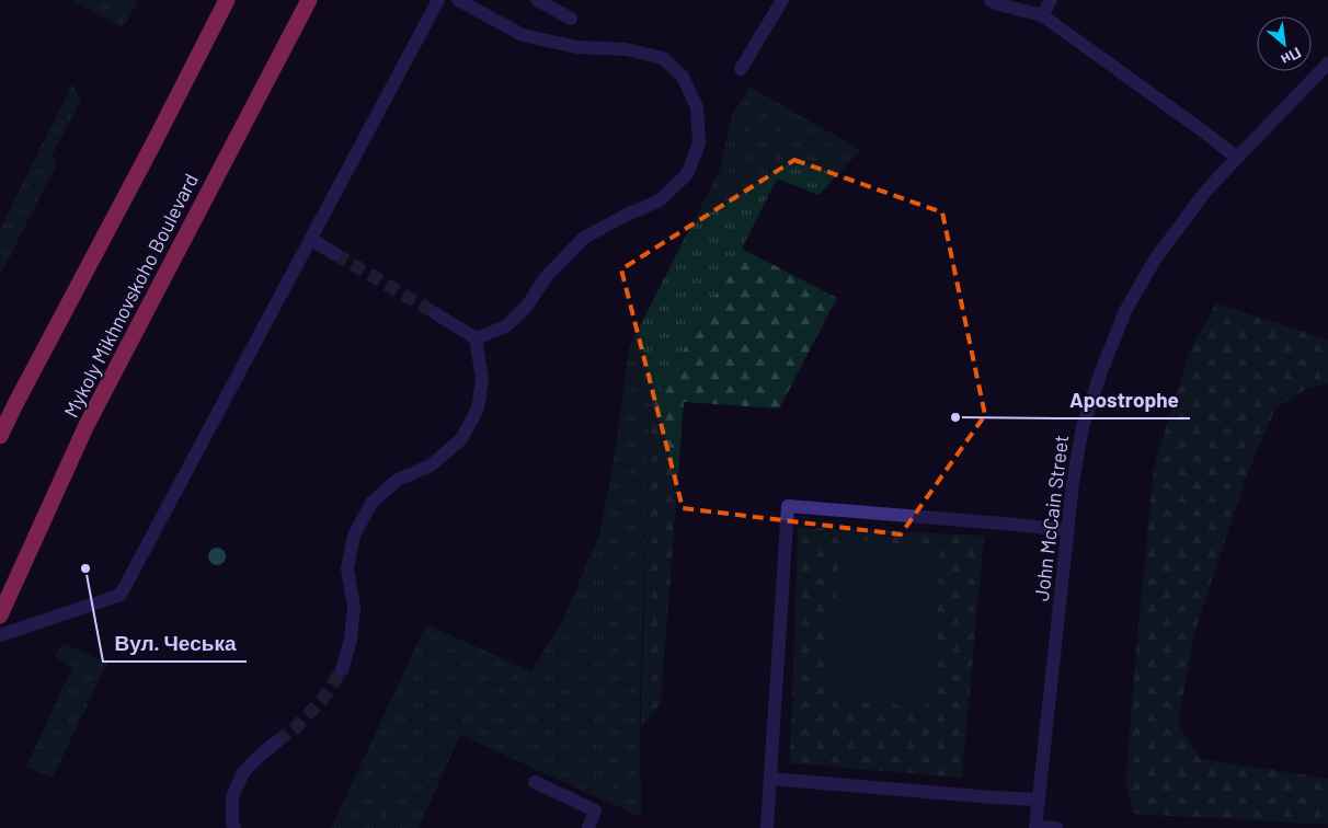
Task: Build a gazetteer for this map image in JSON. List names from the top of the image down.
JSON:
{
  "streets": {
    "highway": ["Mykoly Mikhnovskoho Boulevard"],
    "street": ["John McCain Street"]
  },
  "places": ["Apostrophe", "Вул. Чеська"],
  "north": "bottom right"
}
